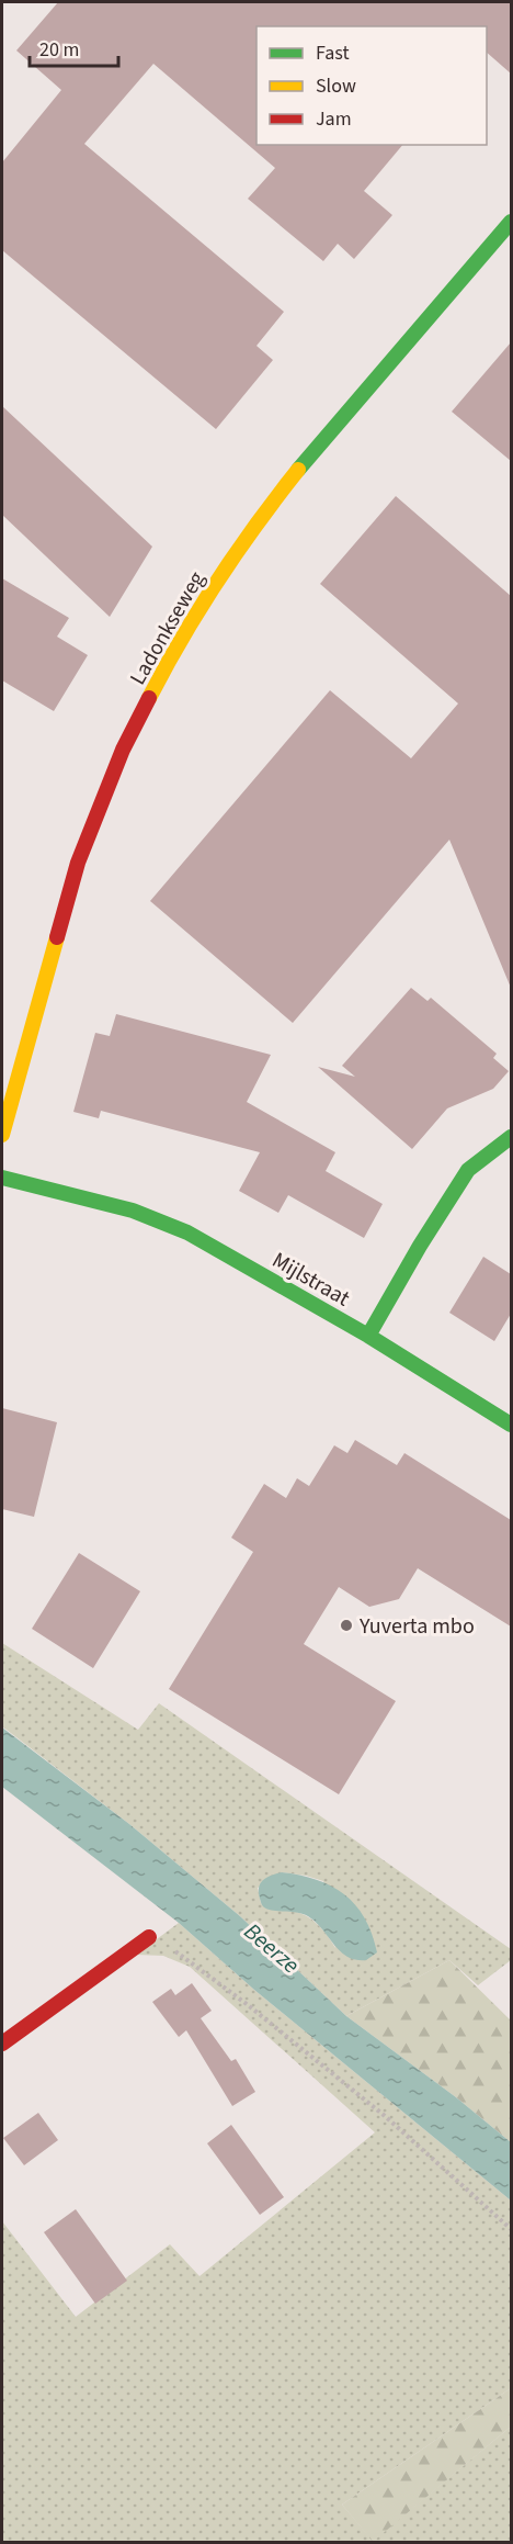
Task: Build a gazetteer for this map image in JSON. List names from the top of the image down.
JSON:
{
  "streets": {
    "street": ["Ladonkseweg", "Mijlstraat"]
  },
  "water": ["Beerze"],
  "places": ["Yuverta mbo"],
  "legend": ["Fast", "Slow", "Jam"],
  "scale_bar": "20 m"
}
